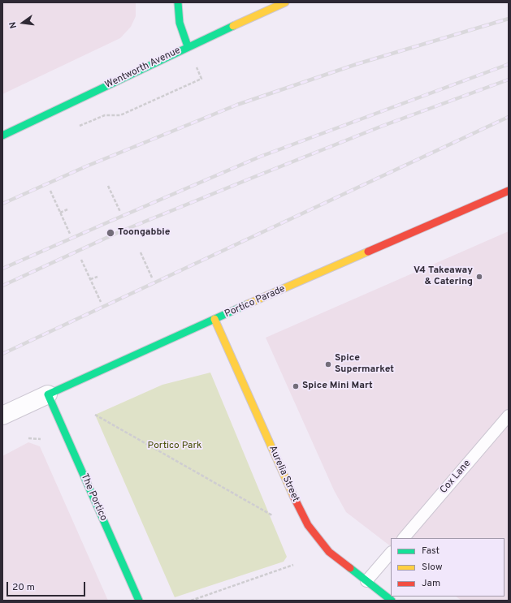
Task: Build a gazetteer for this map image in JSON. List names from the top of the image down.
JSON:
{
  "streets": {
    "main road": [
      "Wentworth Avenue",
      "Portico Parade",
      "Aurelia Street",
      "The Portico"
    ],
    "lane": ["Cox Lane"]
  },
  "crossings": [
    ["Portico Parade", "Aurelia Street"],
    ["Portico Parade", "The Portico"]
  ],
  "parks": ["Portico Park"],
  "places": [
    "Toongabbie",
    "V4 Takeaway & Catering",
    "Spice Supermarket",
    "Spice Mini Mart"
  ],
  "legend": ["Fast", "Slow", "Jam"],
  "scale_bar": "20 m",
  "north": "left"
}
